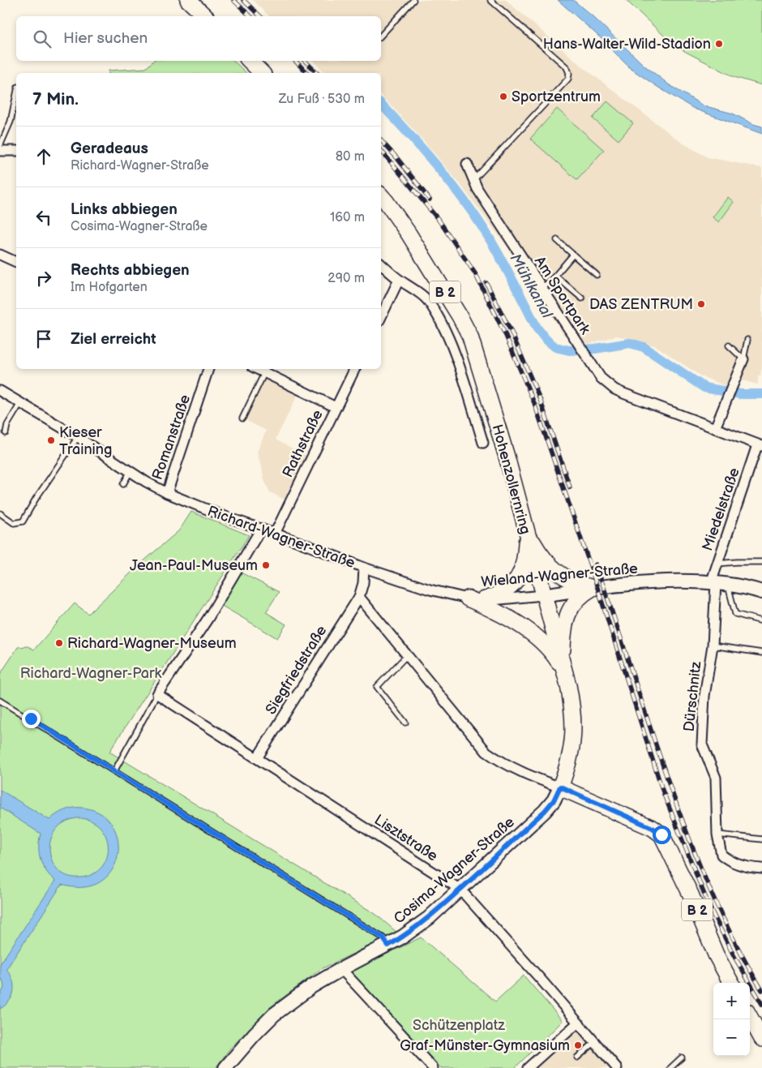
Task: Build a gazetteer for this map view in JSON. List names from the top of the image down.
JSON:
{
  "streets": {
    "main road": [
      "B 2",
      "Hohenzollernring",
      "Wieland-Wagner-Straße",
      "Cosima-Wagner-Straße"
    ],
    "street": [
      "Am Sportpark",
      "Romanstraße",
      "Rathstraße",
      "Miedelstraße",
      "Richard-Wagner-Straße",
      "Siegfriedstraße",
      "Dürschnitz",
      "Lisztstraße"
    ]
  },
  "crossings": [
    ["B 2", "Hohenzollernring"],
    ["B 2", "Cosima-Wagner-Straße"],
    ["Am Sportpark", "Miedelstraße"],
    ["Romanstraße", "Richard-Wagner-Straße"],
    ["Rathstraße", "Richard-Wagner-Straße"],
    ["Hohenzollernring", "Wieland-Wagner-Straße"],
    ["Hohenzollernring", "Cosima-Wagner-Straße"],
    ["Miedelstraße", "Wieland-Wagner-Straße"],
    ["Miedelstraße", "Dürschnitz"],
    ["Richard-Wagner-Straße", "Wieland-Wagner-Straße"],
    ["Richard-Wagner-Straße", "Siegfriedstraße"],
    ["Wieland-Wagner-Straße", "Dürschnitz"],
    ["Siegfriedstraße", "Lisztstraße"],
    ["Lisztstraße", "Cosima-Wagner-Straße"]
  ],
  "water": ["Mühlkanal"],
  "parks": ["Richard-Wagner-Park", "Schützenplatz"],
  "places": [
    "Hans-Walter-Wild-Stadion",
    "Sportzentrum",
    "DAS ZENTRUM",
    "Kieser Training",
    "Jean-Paul-Museum",
    "Richard-Wagner-Museum",
    "Graf-Münster-Gymnasium"
  ],
  "page": {
    "search": "Hier suchen",
    "heading": ["7 Min.", "Zu Fuß · 530 m"],
    "list": [
      ["Geradeaus", "Richard-Wagner-Straße", "80 m"],
      ["Links abbiegen", "Cosima-Wagner-Straße", "160 m"],
      ["Rechts abbiegen", "Im Hofgarten", "290 m"],
      "Ziel erreicht"
    ],
    "map_buttons": ["+", "−"]
  }
}
